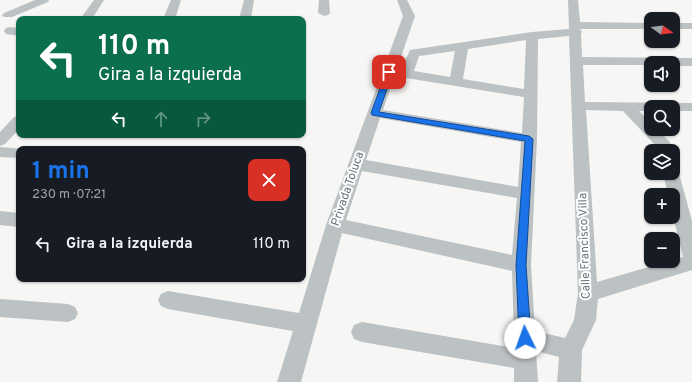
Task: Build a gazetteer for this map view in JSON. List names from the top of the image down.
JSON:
{
  "streets": {
    "street": ["Privada Toluca", "Calle Francisco Villa"]
  },
  "north": "right",
  "page": {
    "map_buttons": ["+", "−"],
    "turn": ["110 m", "Gira a la izquierda"],
    "heading": ["1 min", "230 m · 07:21"],
    "list": [
      {
        "name": "Gira a la izquierda",
        "value": "110 m"
      }
    ]
  }
}
